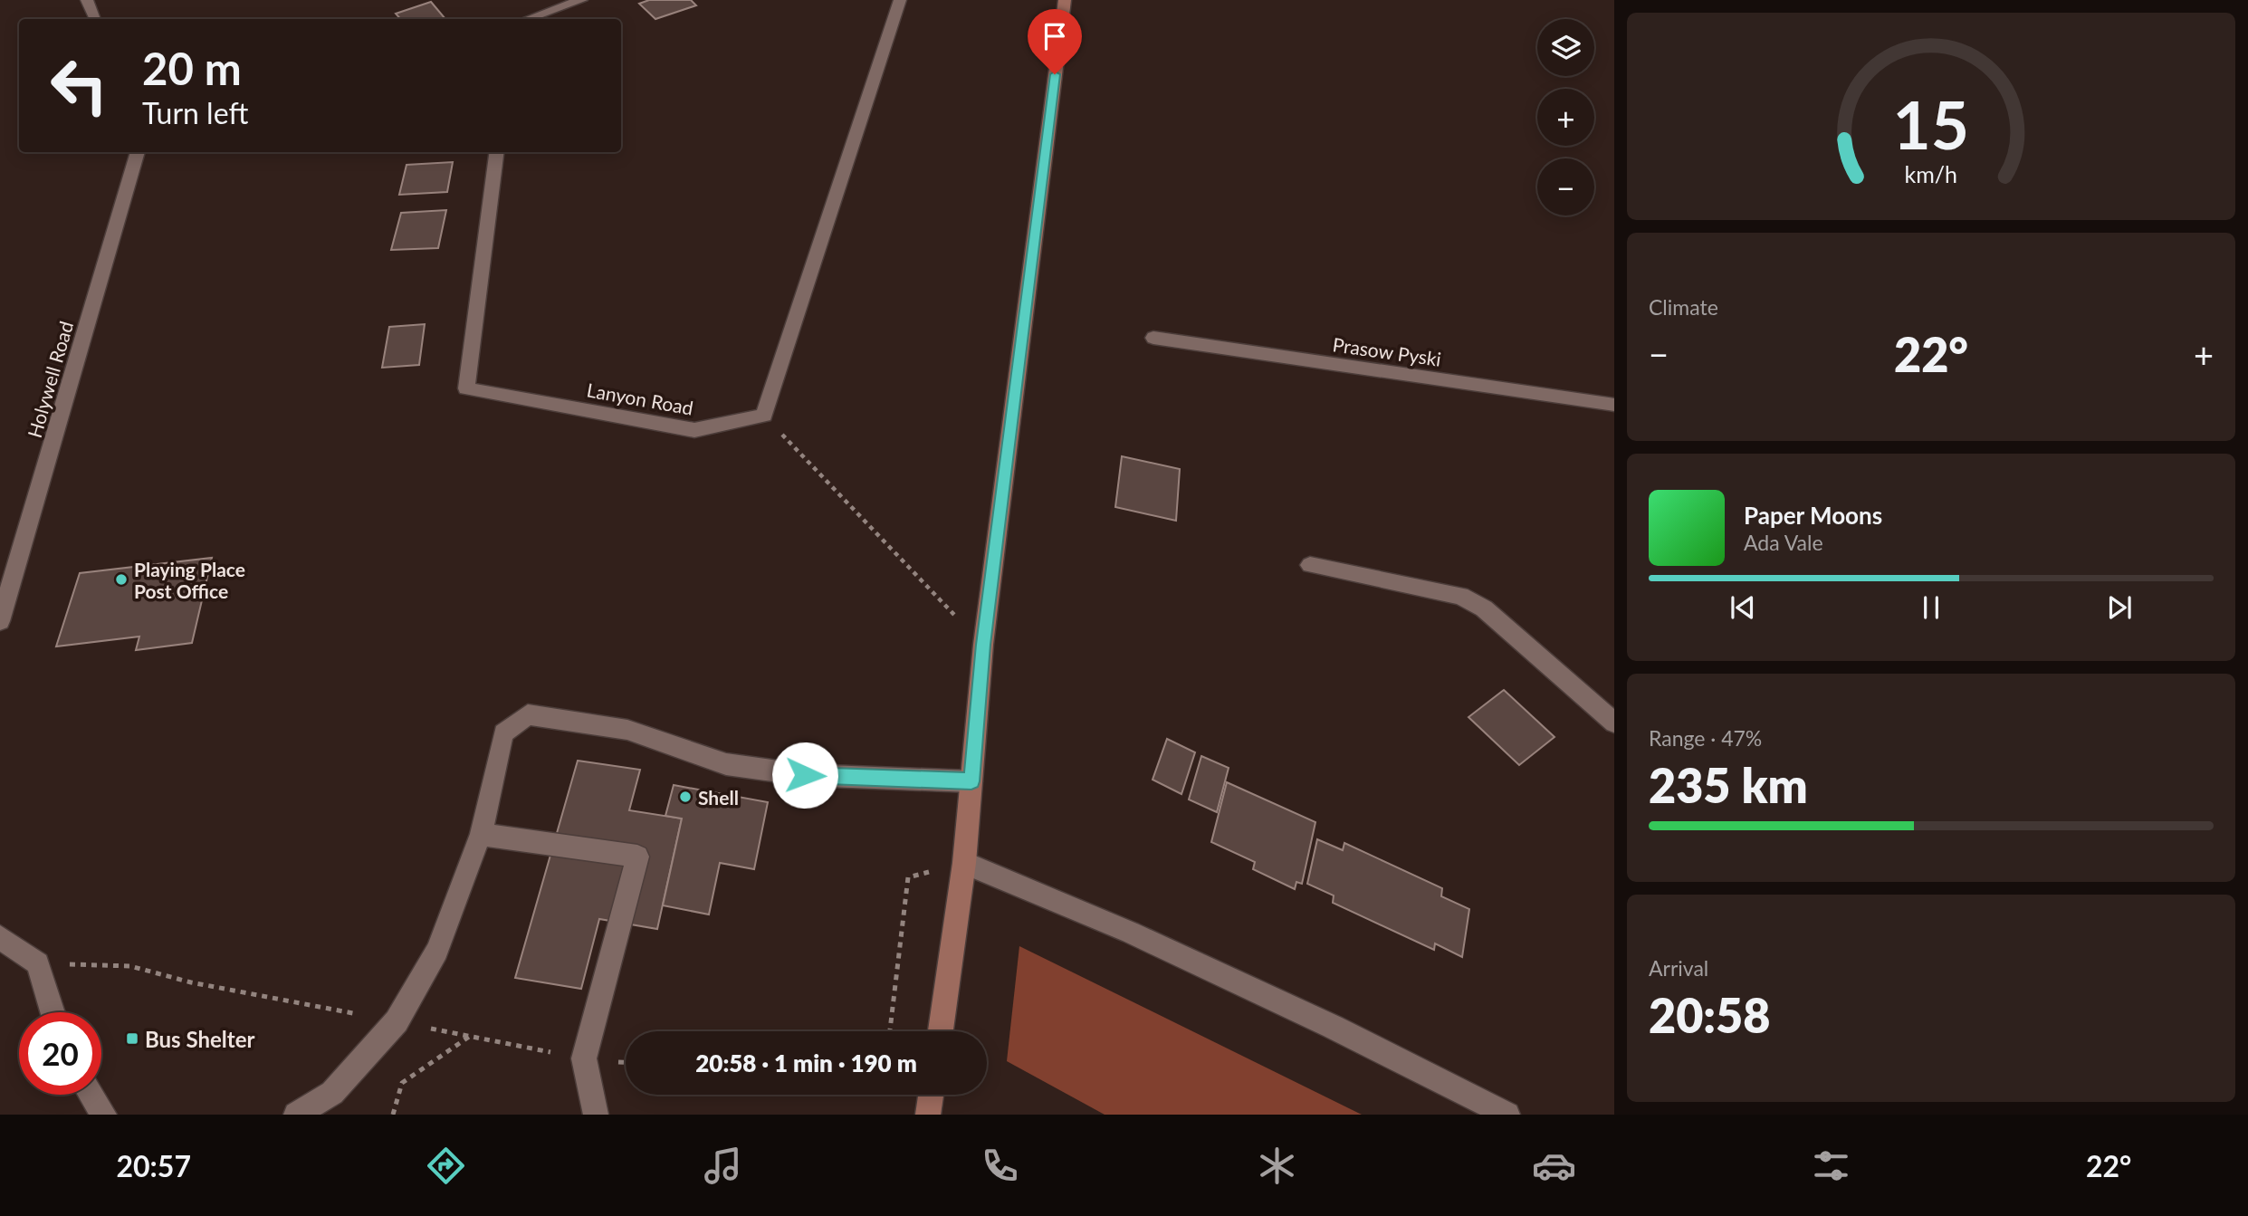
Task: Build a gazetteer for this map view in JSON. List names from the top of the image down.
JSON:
{
  "streets": {
    "street": ["Prasow Pyski", "Holywell Road", "Lanyon Road"]
  },
  "places": {
    "other": ["Playing Place Post Office", "Shell"],
    "transit": ["Bus Shelter"]
  },
  "page": {
    "map_buttons": ["+", "−"],
    "turn": ["20 m", "Turn left"],
    "tile": [
      "Climate",
      ["Range · 47%", "235 km"],
      ["Arrival", "20:58"]
    ],
    "heat": ["−", "22°", "+"],
    "song": ["Paper Moons", "Ada Vale"],
    "limit": "20",
    "trip": "20:58 · 1 min · 190 m",
    "tabs": ["20:57", "22°"],
    "gauge": ["15", "km/h"]
  }
}
